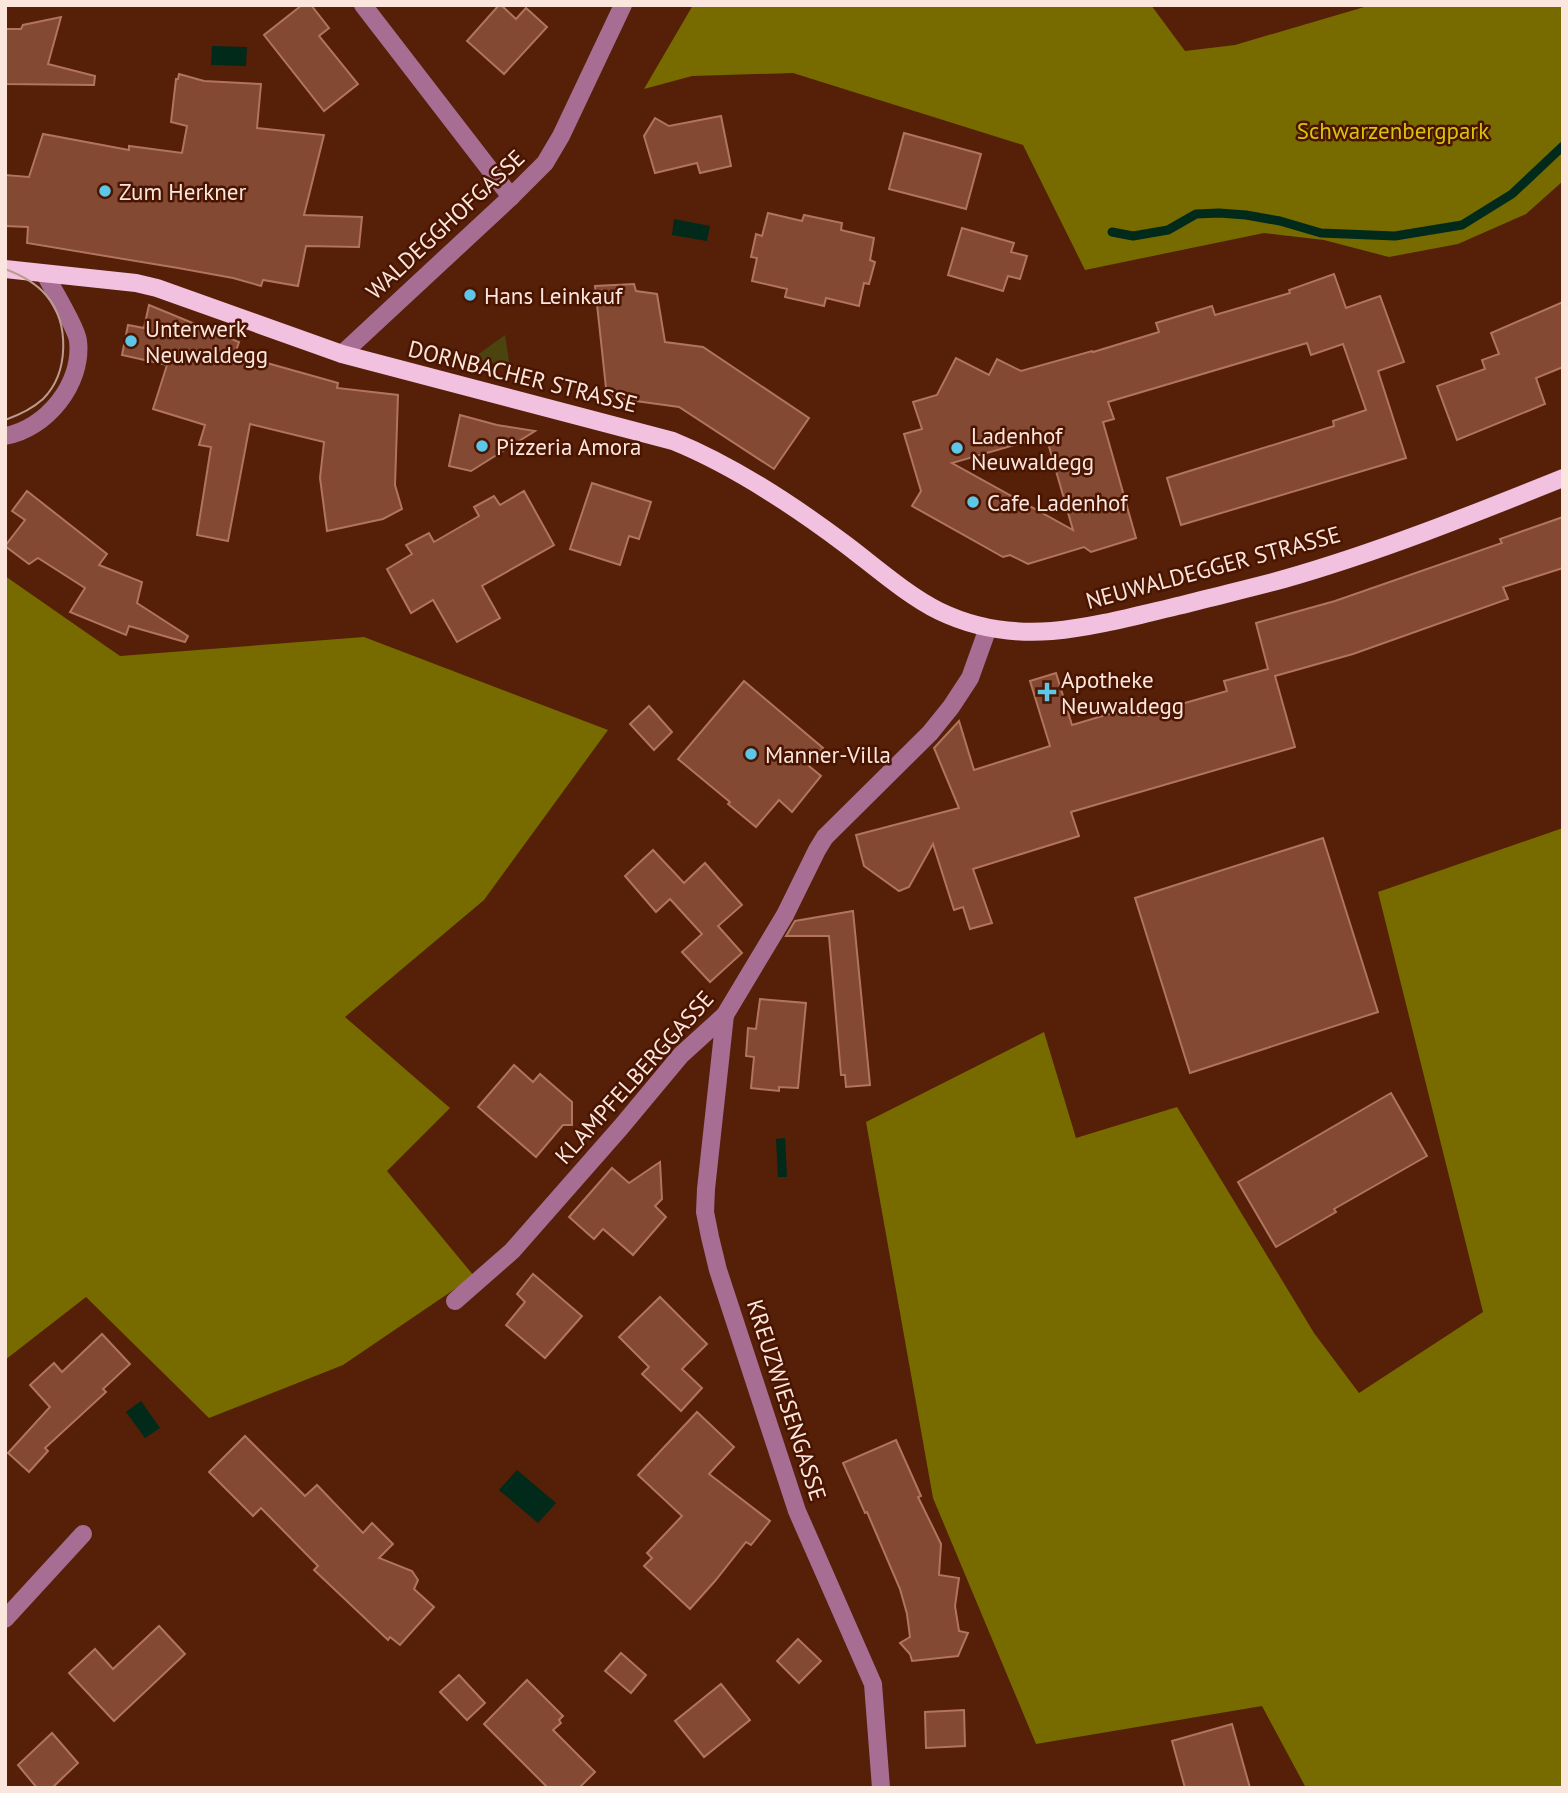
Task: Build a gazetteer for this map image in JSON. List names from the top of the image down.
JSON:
{
  "streets": {
    "main road": ["DORNBACHER STRASSE", "NEUWALDEGGER STRASSE"],
    "street": ["WALDEGGHOFGASSE", "KLAMPFELBERGGASSE", "KREUZWIESENGASSE"]
  },
  "crossings": [
    ["WALDEGGHOFGASSE", "DORNBACHER STRASSE"],
    ["DORNBACHER STRASSE", "NEUWALDEGGER STRASSE"],
    ["DORNBACHER STRASSE", "KLAMPFELBERGGASSE"],
    ["NEUWALDEGGER STRASSE", "KLAMPFELBERGGASSE"],
    ["KLAMPFELBERGGASSE", "KREUZWIESENGASSE"]
  ],
  "parks": ["Schwarzenbergpark"],
  "places": {
    "other": [
      "Zum Herkner",
      "Hans Leinkauf",
      "Unterwerk Neuwaldegg",
      "Pizzeria Amora",
      "Ladenhof Neuwaldegg",
      "Cafe Ladenhof",
      "Manner-Villa"
    ],
    "health": ["Apotheke Neuwaldegg"]
  }
}
